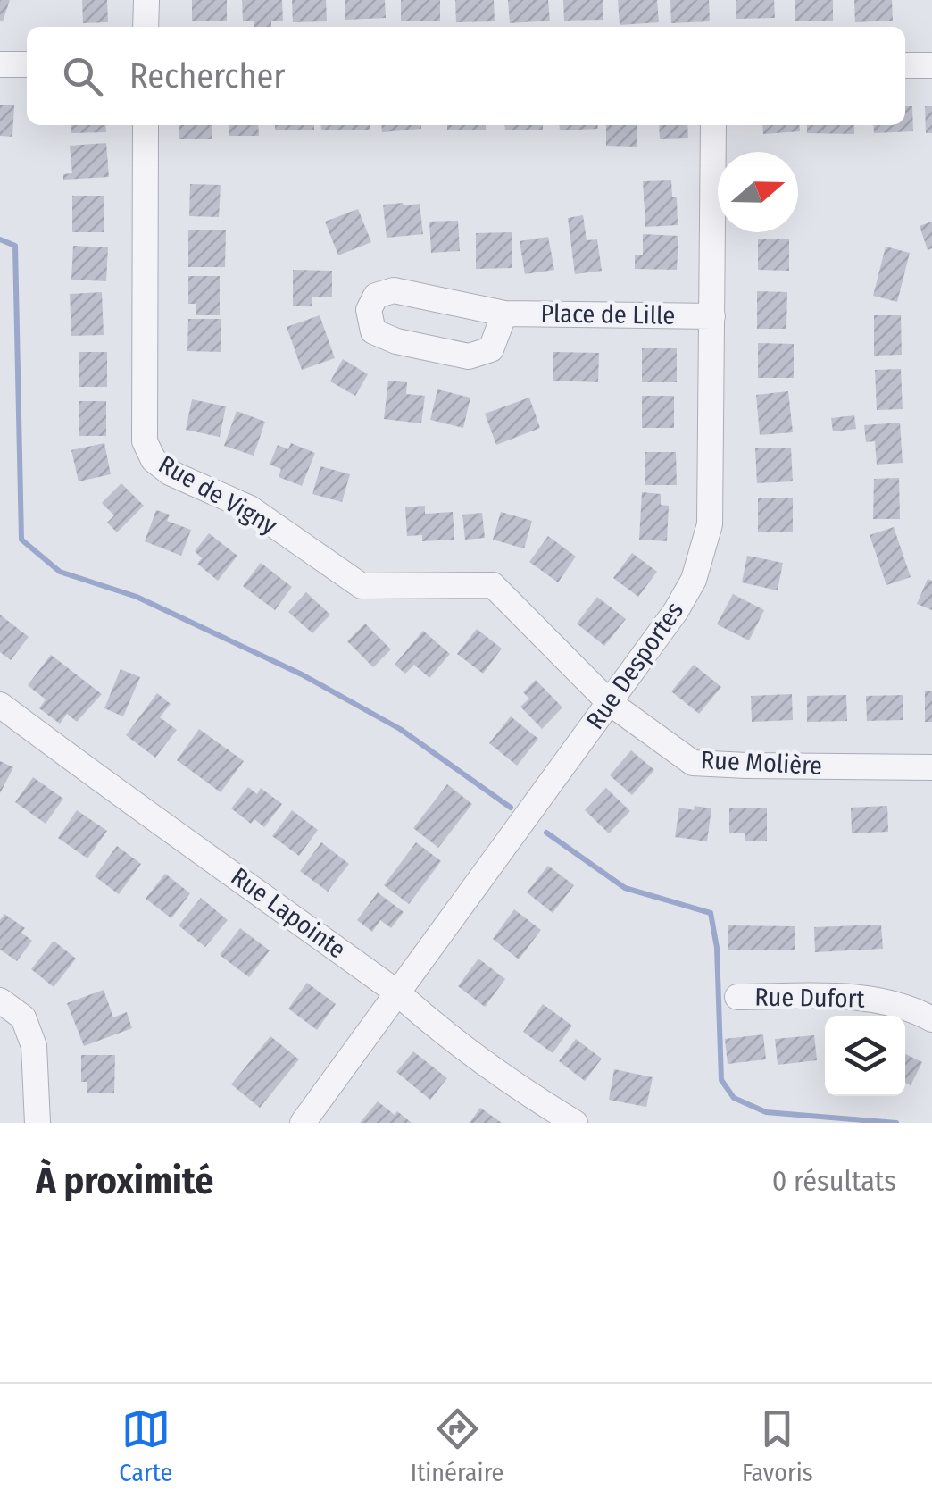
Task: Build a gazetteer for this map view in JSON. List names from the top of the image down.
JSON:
{
  "streets": {
    "street": [
      "Place de Lille",
      "Rue de Vigny",
      "Rue Desportes",
      "Rue Molière",
      "Rue Lapointe",
      "Rue Dufort"
    ]
  },
  "crossings": [
    ["Place de Lille", "Rue Desportes"],
    ["Rue de Vigny", "Rue Desportes"],
    ["Rue de Vigny", "Rue Molière"],
    ["Rue Desportes", "Rue Molière"],
    ["Rue Desportes", "Rue Lapointe"]
  ],
  "north": "right",
  "page": {
    "search": "Rechercher",
    "heading": ["À proximité", "0 résultats"],
    "nav": ["Carte", "Itinéraire", "Favoris"]
  }
}
